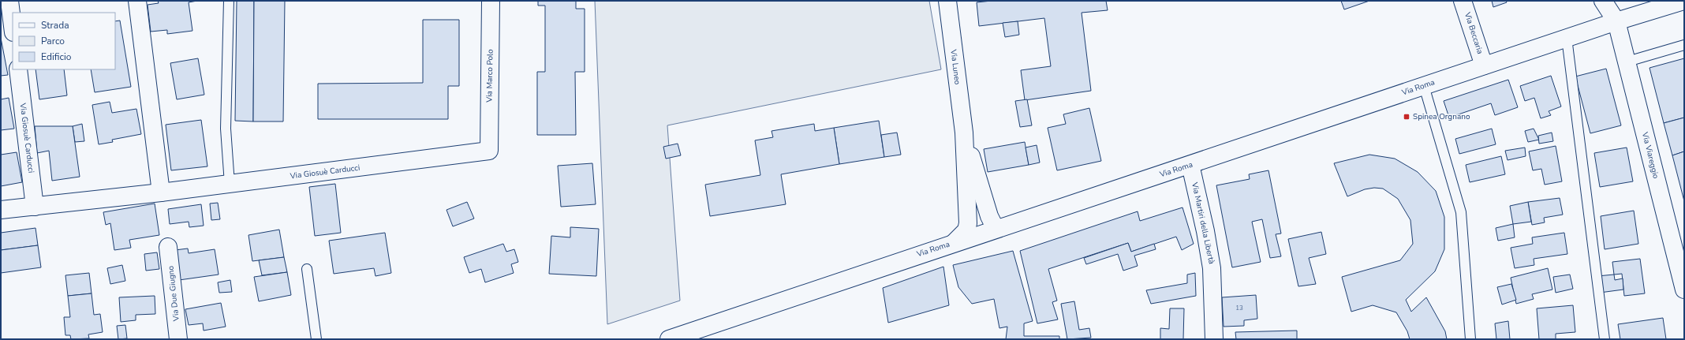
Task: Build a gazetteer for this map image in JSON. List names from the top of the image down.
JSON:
{
  "streets": {
    "street": [
      "Via Beccaria",
      "Via Luneo",
      "Via Marco Polo",
      "Via Roma",
      "Via Giosuè Carducci",
      "Via Viareggio",
      "Via Martiri della Libertà",
      "Via Due Giugno"
    ]
  },
  "crossings": [
    ["Via Beccaria", "Via Roma"],
    ["Via Luneo", "Via Roma"],
    ["Via Marco Polo", "Via Giosuè Carducci"],
    ["Via Roma", "Via Viareggio"],
    ["Via Roma", "Via Martiri della Libertà"]
  ],
  "places": {
    "transit": ["Spinea Orgnano"]
  },
  "house_numbers": ["13"],
  "legend": ["Strada", "Parco", "Edificio"]
}
